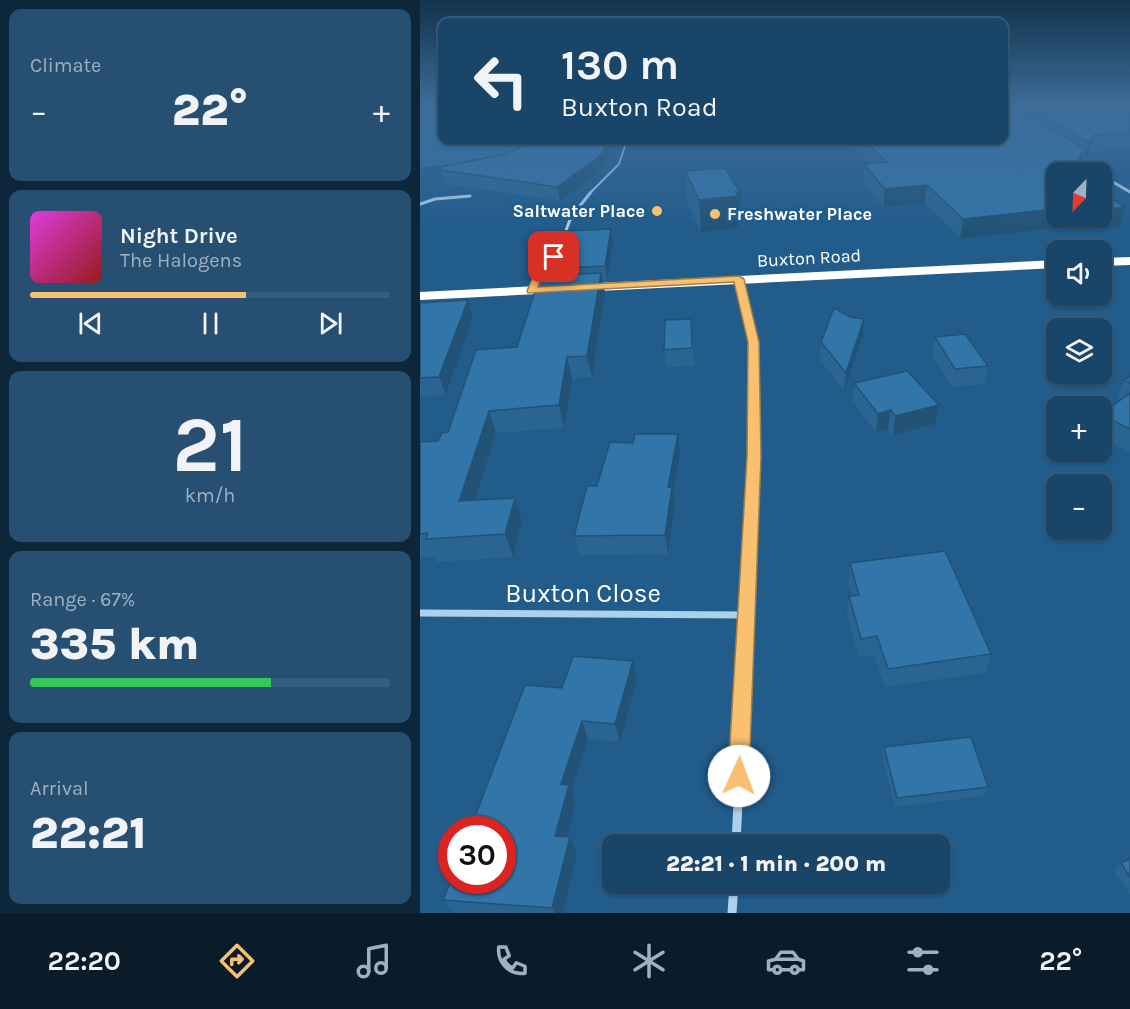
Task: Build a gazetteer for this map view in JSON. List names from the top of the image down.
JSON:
{
  "streets": {
    "highway": ["Buxton Road"],
    "street": ["Buxton Close"]
  },
  "places": ["Saltwater Place", "Freshwater Place"],
  "north": "bottom left",
  "page": {
    "tile": [
      "Climate",
      ["21", "km/h"],
      ["Range · 67%", "335 km"],
      ["Arrival", "22:21"]
    ],
    "turn": ["130 m", "Buxton Road"],
    "heat": ["−", "22°", "+"],
    "map_buttons": ["+", "−"],
    "song": ["Night Drive", "The Halogens"],
    "limit": "30",
    "trip": "22:21 · 1 min · 200 m",
    "tabs": ["22:20", "22°"]
  }
}
